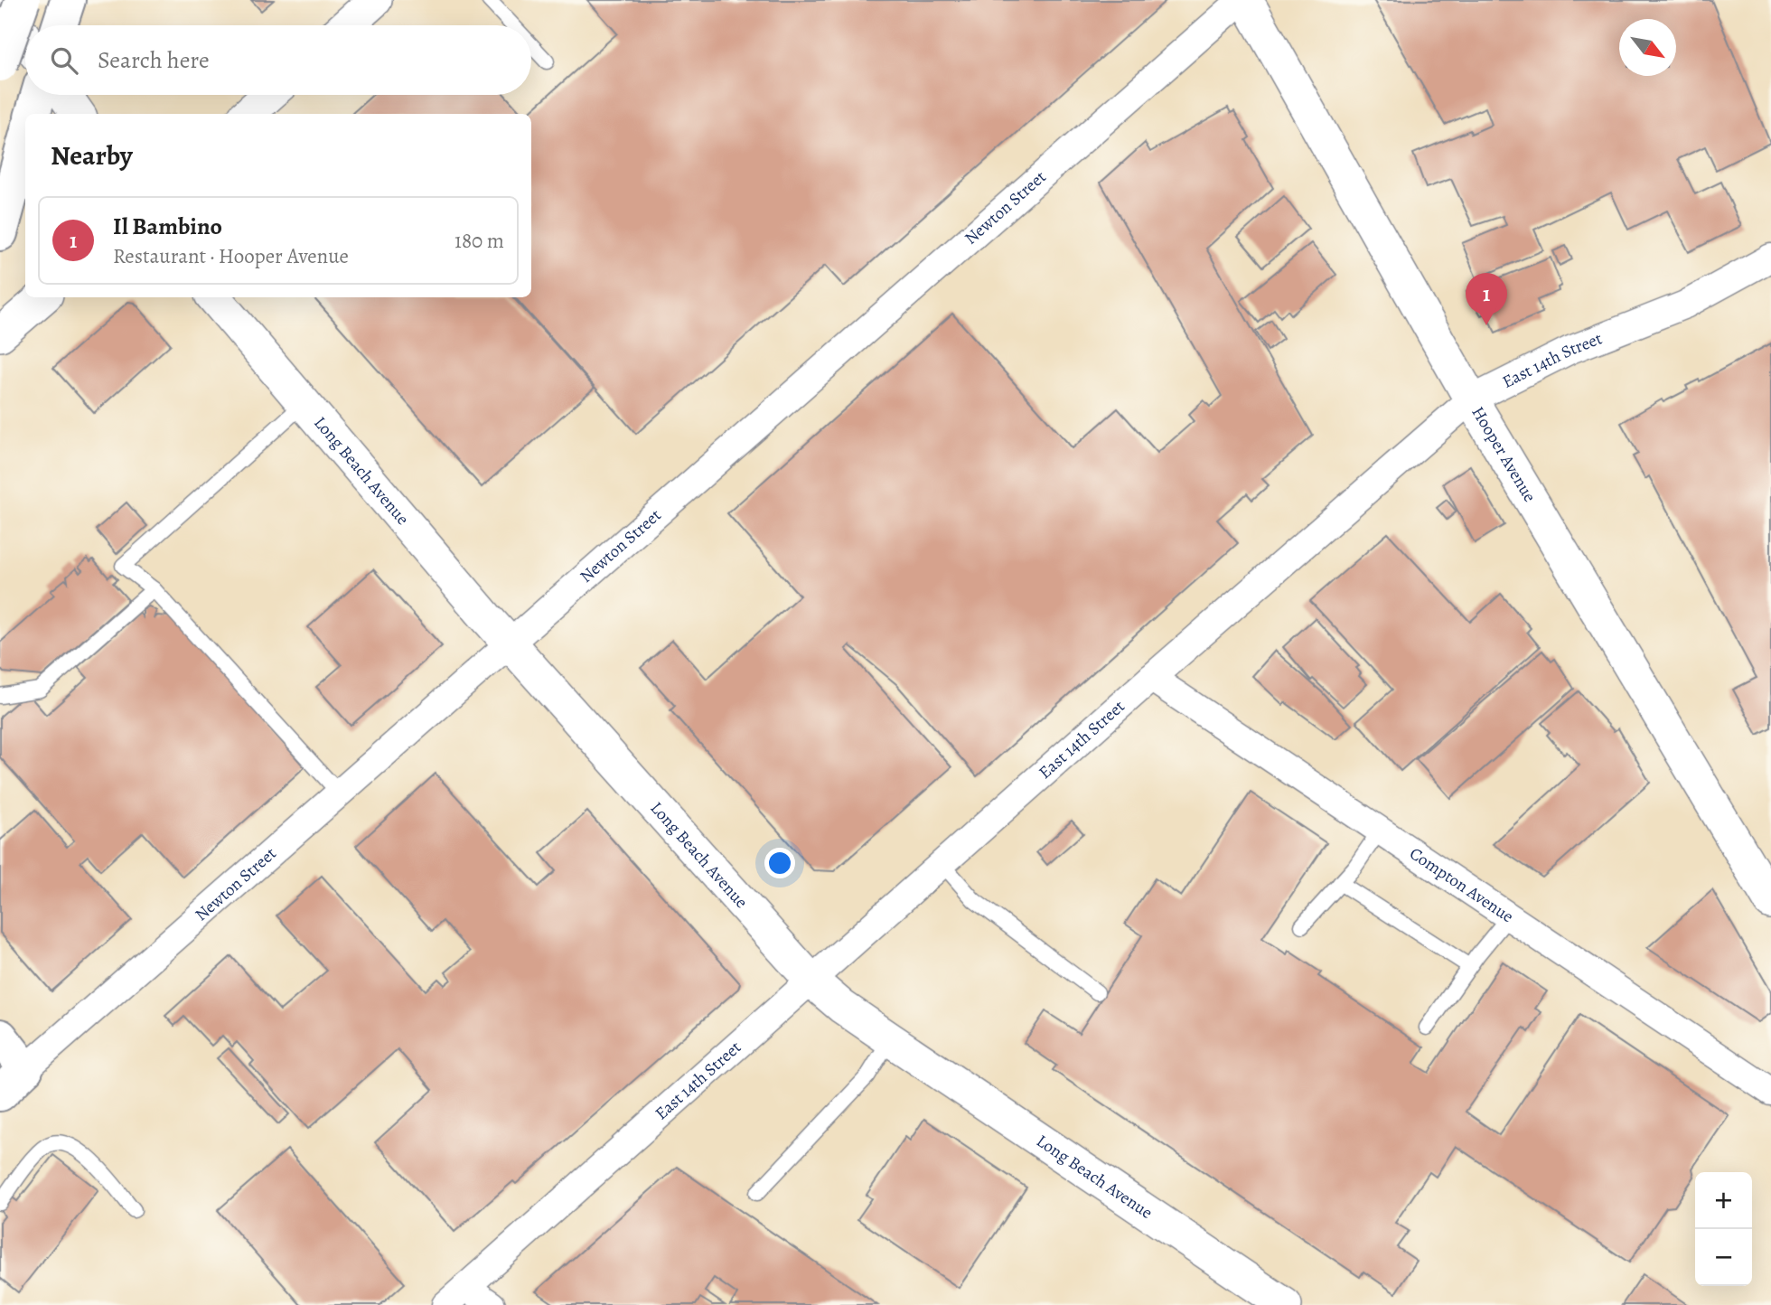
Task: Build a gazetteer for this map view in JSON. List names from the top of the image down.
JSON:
{
  "streets": {
    "main road": ["Newton Street"],
    "street": [
      "East 14th Street",
      "Hooper Avenue",
      "Long Beach Avenue",
      "Compton Avenue"
    ]
  },
  "crossings": [
    ["Newton Street", "Hooper Avenue"],
    ["Newton Street", "Long Beach Avenue"],
    ["East 14th Street", "Hooper Avenue"],
    ["East 14th Street", "Long Beach Avenue"],
    ["East 14th Street", "Compton Avenue"]
  ],
  "north": "bottom right",
  "page": {
    "search": "Search here",
    "heading": "Nearby",
    "list": [
      {
        "mark": "1",
        "name": "Il Bambino",
        "note": "Restaurant · Hooper Avenue",
        "value": "180 m"
      }
    ],
    "pins": "1",
    "map_buttons": ["+", "−"]
  }
}
